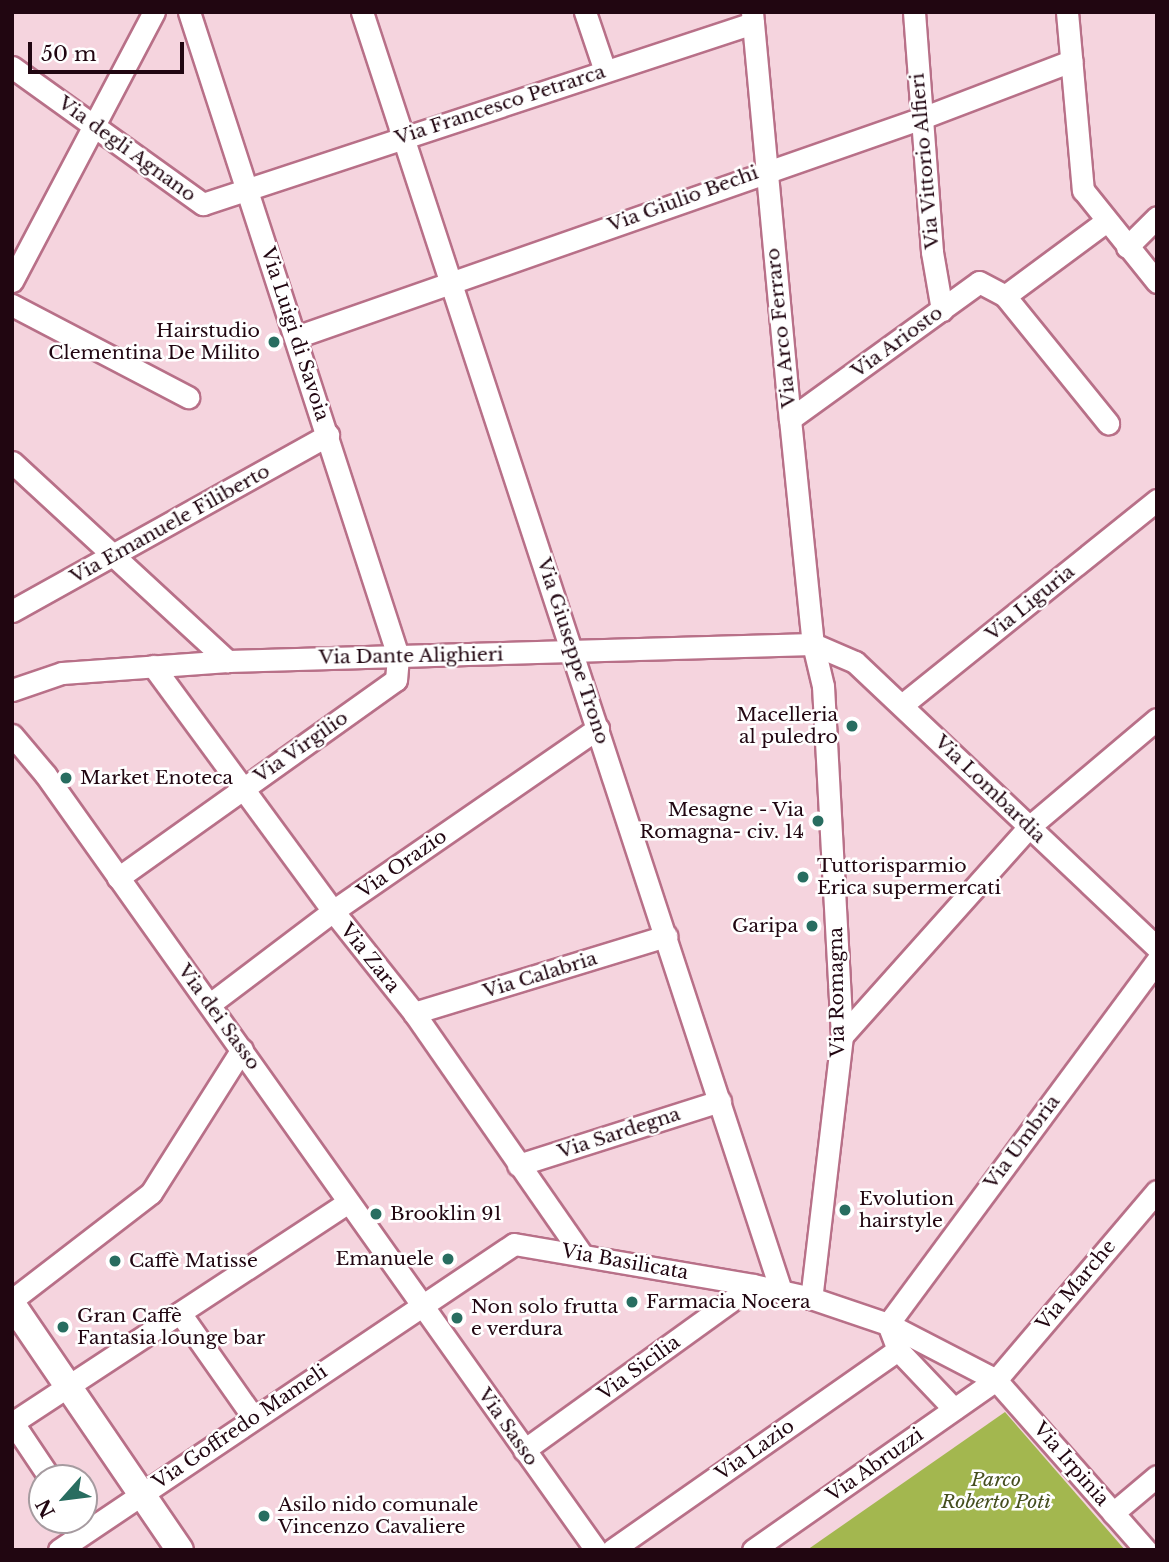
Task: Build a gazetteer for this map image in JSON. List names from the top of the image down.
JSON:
{
  "streets": {
    "street": [
      "Via Francesco Petrarca",
      "Via degli Agnano",
      "Via Vittorio Alfieri",
      "Via Giulio Bechi",
      "Via Arco Ferraro",
      "Via Luigi di Savoia",
      "Via Ariosto",
      "Via Emanuele Filiberto",
      "Via Liguria",
      "Via Giuseppe Trono",
      "Via Dante Alighieri",
      "Via Virgilio",
      "Via Lombardia",
      "Via Orazio",
      "Via Zara",
      "Via Calabria",
      "Via Romagna",
      "Via dei Sasso",
      "Via Sardegna",
      "Via Umbria",
      "Via Basilicata",
      "Via Marche",
      "Via Sicilia",
      "Via Goffredo Mameli",
      "Via Sasso",
      "Via Lazio",
      "Via Irpinia",
      "Via Abruzzi"
    ]
  },
  "crossings": [
    ["Via Francesco Petrarca", "Via degli Agnano"],
    ["Via Francesco Petrarca", "Via Arco Ferraro"],
    ["Via Francesco Petrarca", "Via Luigi di Savoia"],
    ["Via Francesco Petrarca", "Via Giuseppe Trono"],
    ["Via degli Agnano", "Via Luigi di Savoia"],
    ["Via Vittorio Alfieri", "Via Giulio Bechi"],
    ["Via Vittorio Alfieri", "Via Ariosto"],
    ["Via Giulio Bechi", "Via Arco Ferraro"],
    ["Via Giulio Bechi", "Via Luigi di Savoia"],
    ["Via Giulio Bechi", "Via Giuseppe Trono"],
    ["Via Arco Ferraro", "Via Ariosto"],
    ["Via Arco Ferraro", "Via Dante Alighieri"],
    ["Via Arco Ferraro", "Via Lombardia"],
    ["Via Arco Ferraro", "Via Romagna"],
    ["Via Luigi di Savoia", "Via Emanuele Filiberto"],
    ["Via Luigi di Savoia", "Via Dante Alighieri"],
    ["Via Luigi di Savoia", "Via Virgilio"],
    ["Via Liguria", "Via Lombardia"],
    ["Via Giuseppe Trono", "Via Dante Alighieri"],
    ["Via Giuseppe Trono", "Via Orazio"],
    ["Via Giuseppe Trono", "Via Calabria"],
    ["Via Giuseppe Trono", "Via Sardegna"],
    ["Via Giuseppe Trono", "Via Basilicata"],
    ["Via Dante Alighieri", "Via Virgilio"],
    ["Via Dante Alighieri", "Via Lombardia"],
    ["Via Dante Alighieri", "Via Zara"],
    ["Via Dante Alighieri", "Via Romagna"],
    ["Via Virgilio", "Via Zara"],
    ["Via Virgilio", "Via dei Sasso"],
    ["Via Lombardia", "Via Romagna"],
    ["Via Orazio", "Via Zara"],
    ["Via Orazio", "Via dei Sasso"],
    ["Via Zara", "Via Calabria"],
    ["Via Zara", "Via Sardegna"],
    ["Via Zara", "Via Basilicata"],
    ["Via Romagna", "Via Basilicata"],
    ["Via dei Sasso", "Via Basilicata"],
    ["Via dei Sasso", "Via Goffredo Mameli"],
    ["Via dei Sasso", "Via Sasso"],
    ["Via Umbria", "Via Basilicata"],
    ["Via Basilicata", "Via Marche"],
    ["Via Basilicata", "Via Sicilia"],
    ["Via Basilicata", "Via Goffredo Mameli"],
    ["Via Basilicata", "Via Sasso"],
    ["Via Basilicata", "Via Irpinia"],
    ["Via Basilicata", "Via Abruzzi"],
    ["Via Marche", "Via Irpinia"],
    ["Via Marche", "Via Abruzzi"],
    ["Via Sicilia", "Via Sasso"],
    ["Via Goffredo Mameli", "Via Sasso"],
    ["Via Irpinia", "Via Abruzzi"]
  ],
  "parks": ["Parco Roberto Potì"],
  "places": [
    "Hairstudio Clementina De Milito",
    "Macelleria al puledro",
    "Market Enoteca",
    "Mesagne - Via Romagna- civ. 14",
    "Tuttorisparmio Erica supermercati",
    "Garipa",
    "Evolution hairstyle",
    "Brooklin 91",
    "Emanuele",
    "Caffè Matisse",
    "Farmacia Nocera",
    "Non solo frutta e verdura",
    "Gran Caffè Fantasia lounge bar",
    "Asilo nido comunale Vincenzo Cavaliere"
  ],
  "scale_bar": "50 m",
  "north": "bottom left"
}
